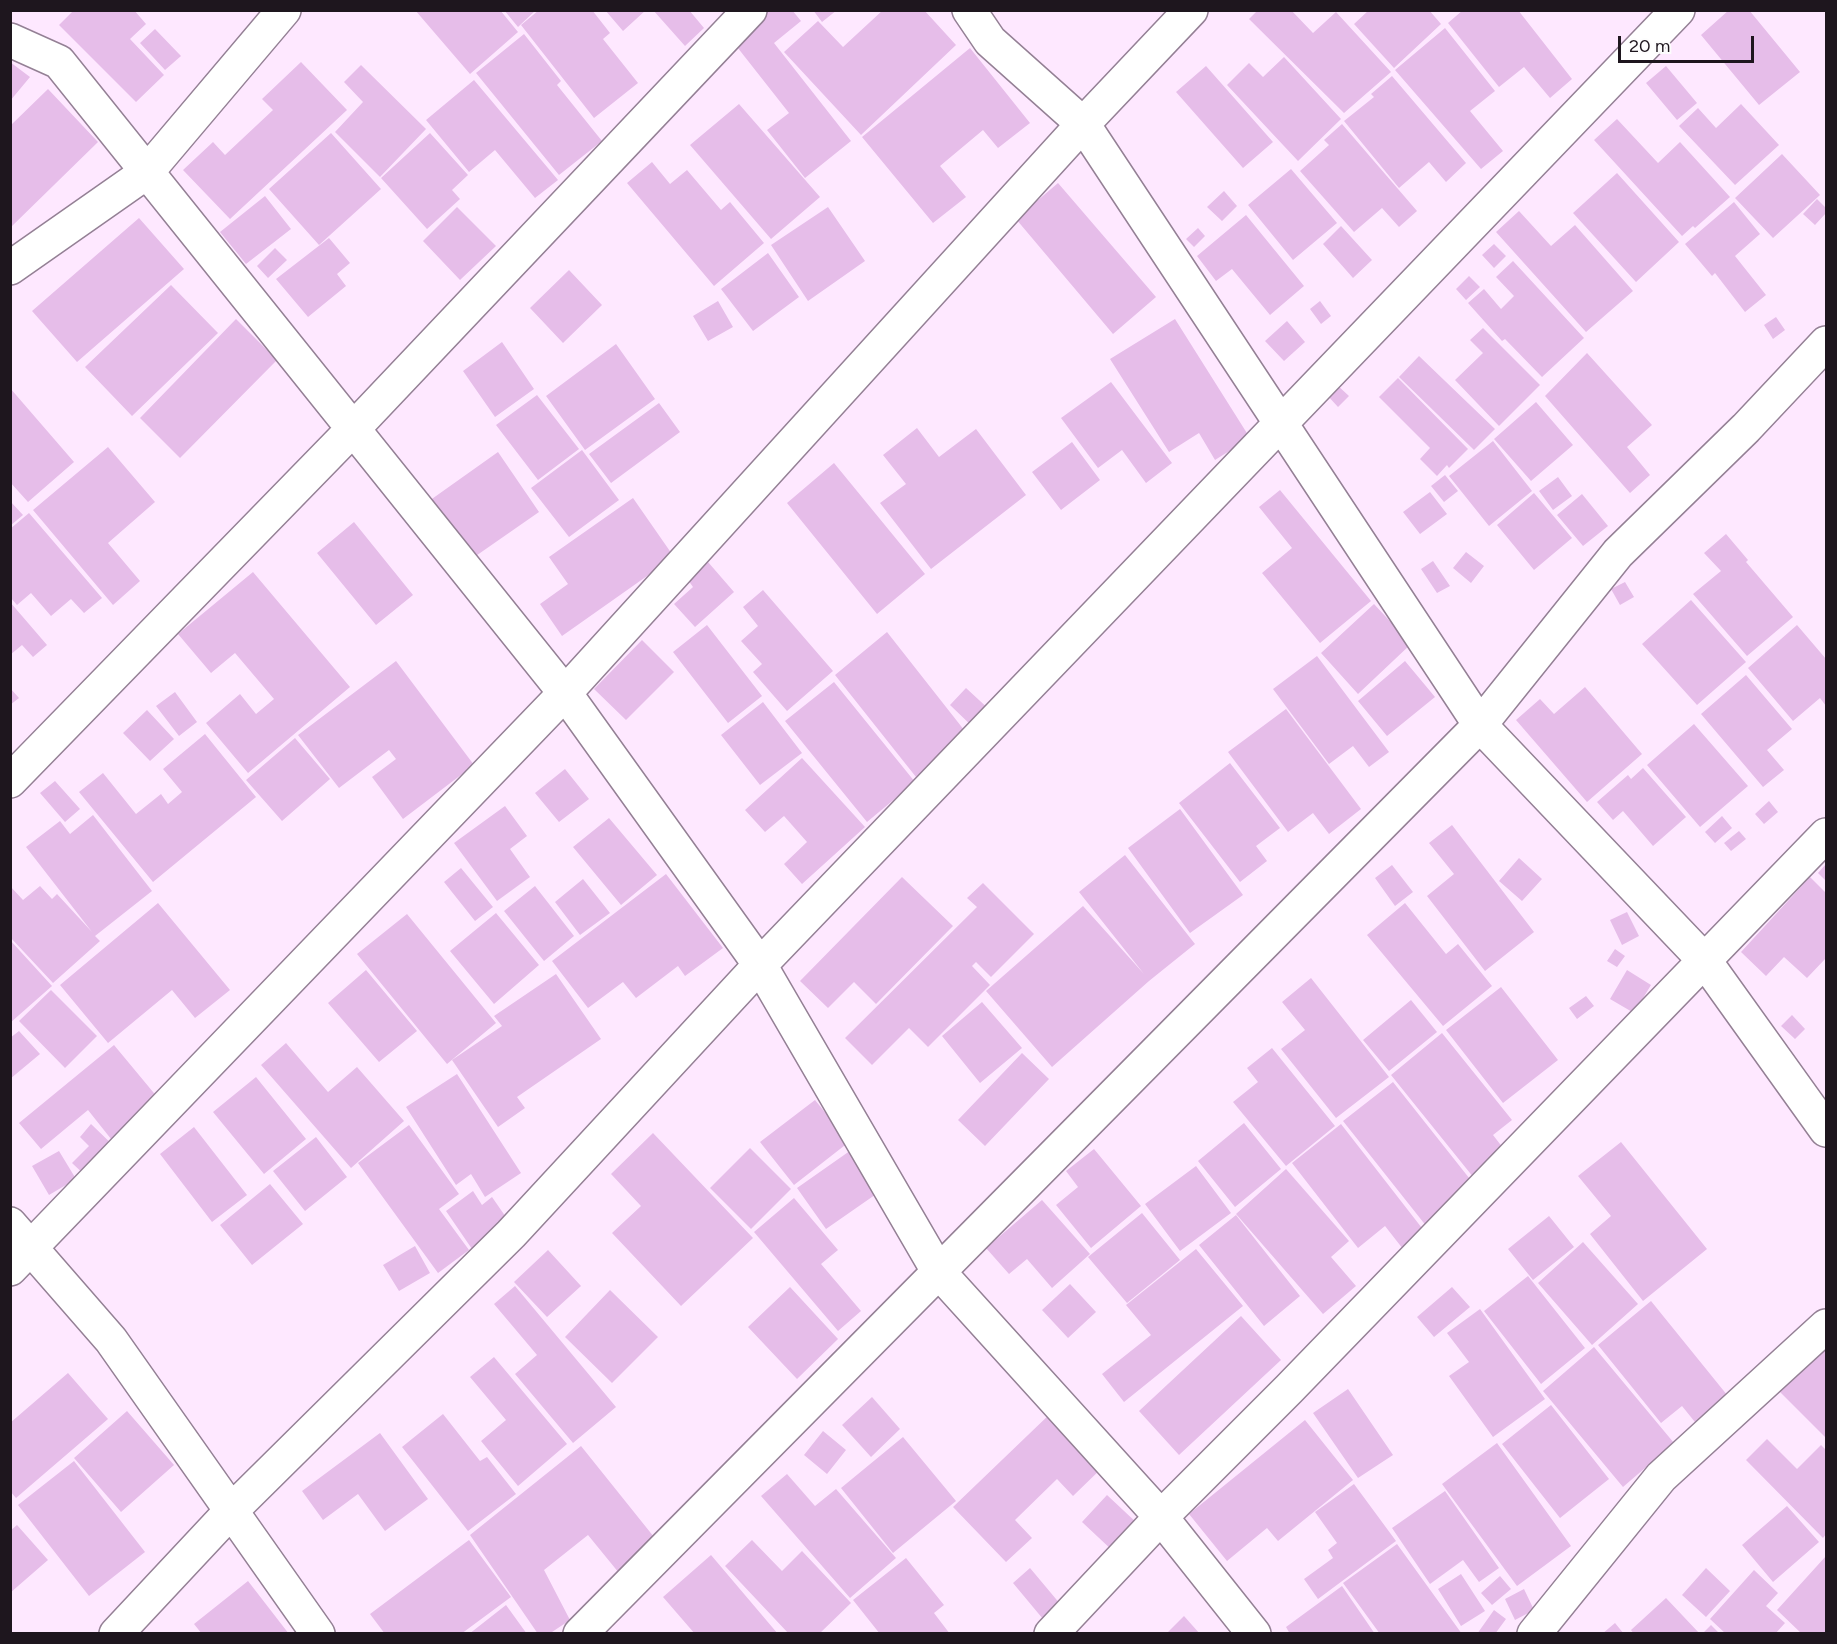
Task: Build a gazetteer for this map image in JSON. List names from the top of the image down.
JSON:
{
  "scale_bar": "20 m"
}
